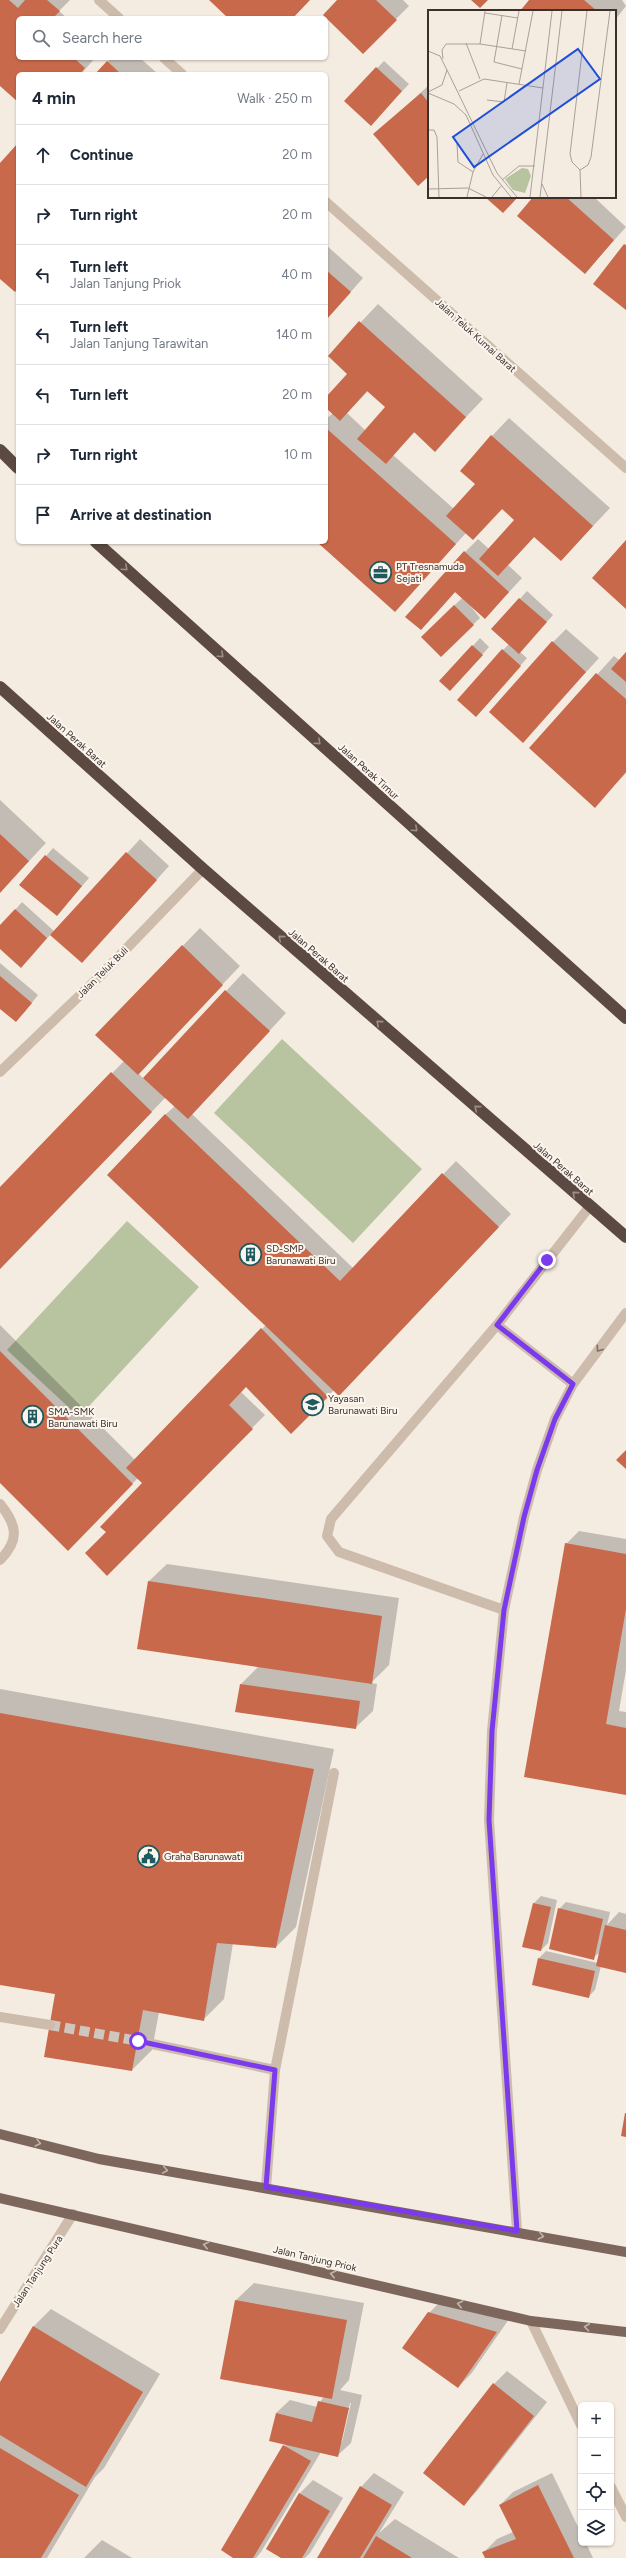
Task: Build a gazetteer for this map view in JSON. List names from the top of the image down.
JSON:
{
  "streets": {
    "highway": ["Jalan Perak Barat", "Jalan Perak Timur"],
    "main road": ["Jalan Tanjung Priok"],
    "street": ["Jalan Teluk Kumai Barat", "Jalan Teluk Buli", "Jalan Tanjung Pura"]
  },
  "crossings": [
    ["Jalan Perak Barat", "Jalan Teluk Buli"],
    ["Jalan Tanjung Priok", "Jalan Tanjung Pura"]
  ],
  "one_way": ["Jalan Perak Barat", "Jalan Perak Timur"],
  "places": {
    "office": ["PT Tresnamuda Sejati"],
    "building": ["SD-SMP Barunawati Biru", "SMA-SMK Barunawati Biru"],
    "school or university": ["Yayasan Barunawati Biru"],
    "public building": ["Graha Barunawati"]
  },
  "page": {
    "search": "Search here",
    "heading": ["4 min", "Walk · 250 m"],
    "list": [
      ["Continue", "20 m"],
      ["Turn right", "20 m"],
      ["Turn left", "Jalan Tanjung Priok", "40 m"],
      ["Turn left", "Jalan Tanjung Tarawitan", "140 m"],
      ["Turn left", "20 m"],
      ["Turn right", "10 m"],
      "Arrive at destination"
    ],
    "map_buttons": ["+", "−"]
  }
}
